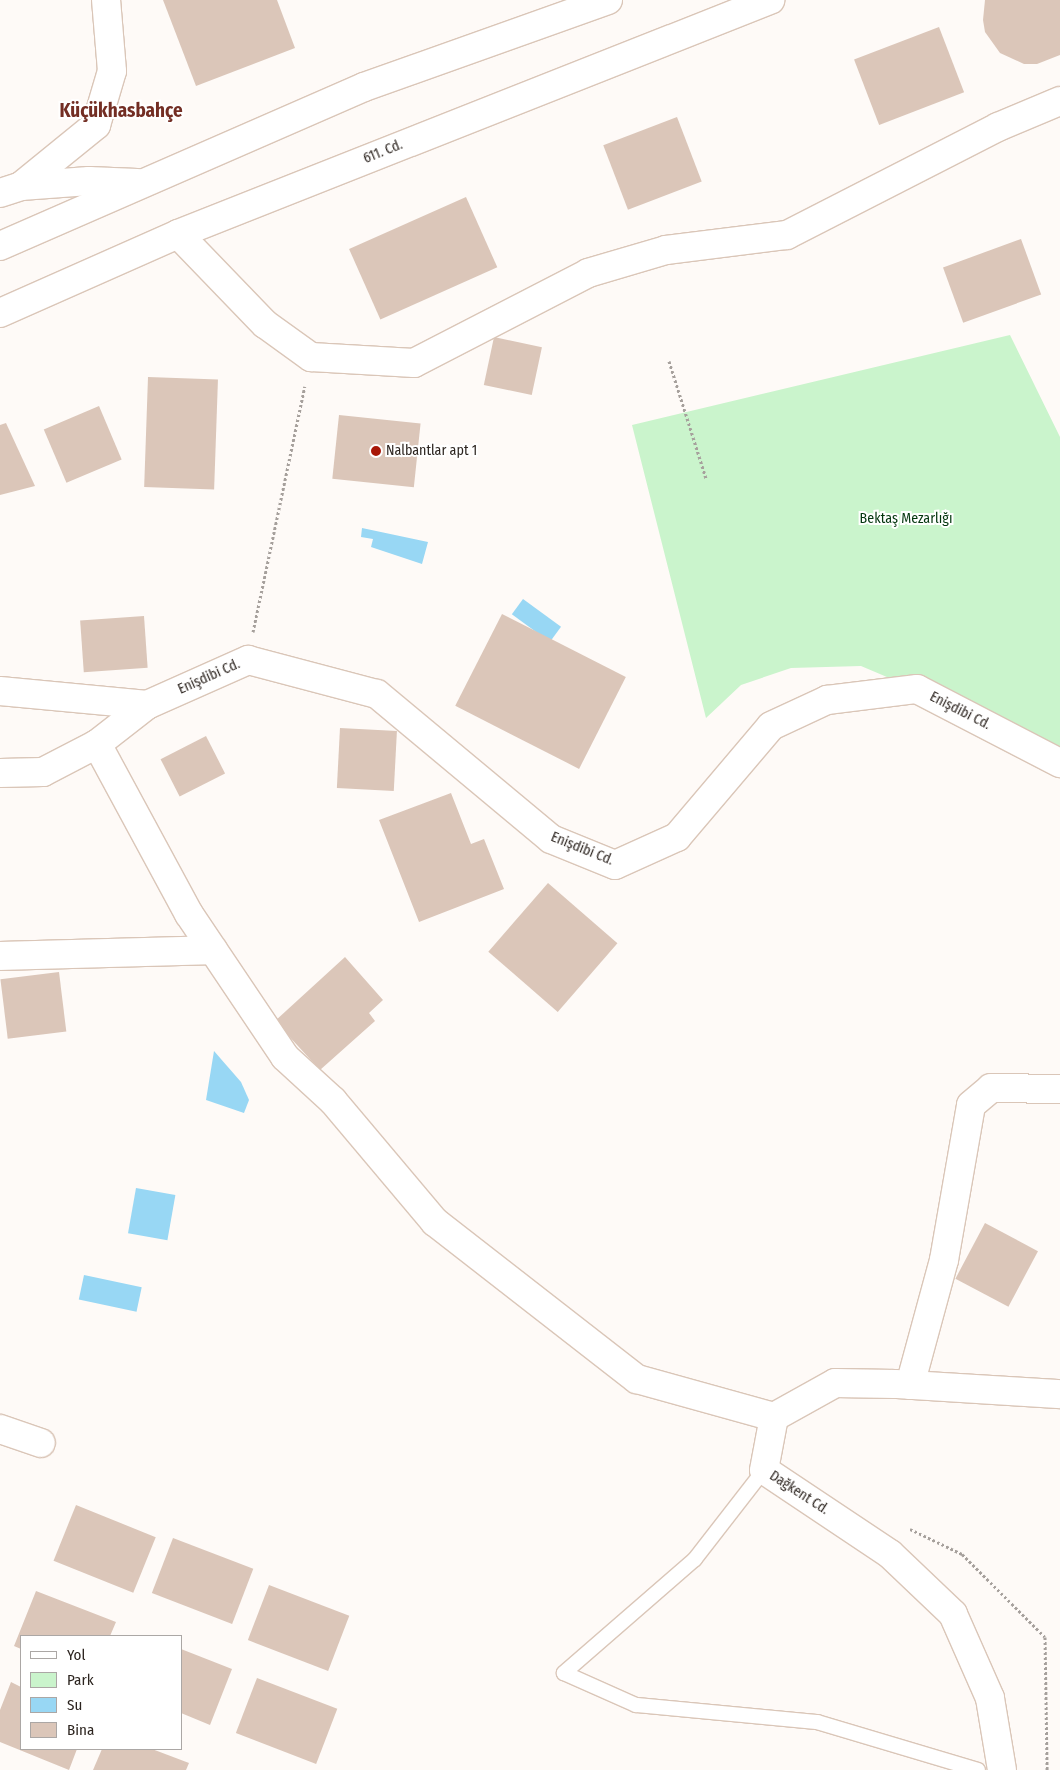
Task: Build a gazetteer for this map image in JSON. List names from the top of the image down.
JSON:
{
  "streets": {
    "street": ["611. Cd.", "Enişdibi Cd.", "Dağkent Cd."]
  },
  "districts": ["Küçükhasbahçe"],
  "parks": ["Bektaş Mezarlığı"],
  "places": ["Nalbantlar apt 1"],
  "legend": [
    "Yol",
    "Park",
    "Su",
    "Bina"
  ]
}
